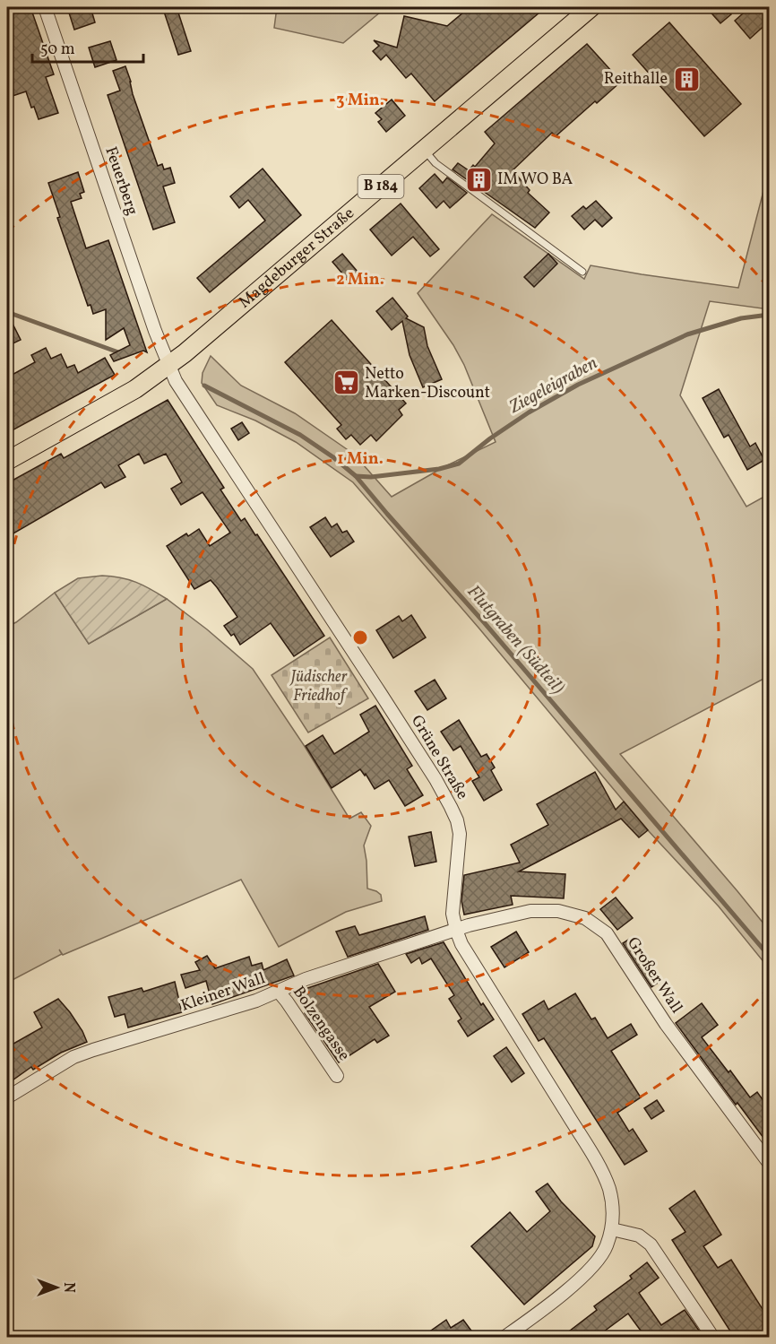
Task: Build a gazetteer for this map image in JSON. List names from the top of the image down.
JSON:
{
  "streets": {
    "main road": ["B 184", "Magdeburger Straße"],
    "street": [
      "Feuerberg",
      "Grüne Straße",
      "Großer Wall",
      "Kleiner Wall",
      "Bolzengasse"
    ]
  },
  "crossings": [
    ["Feuerberg", "Magdeburger Straße"],
    ["Feuerberg", "Grüne Straße"],
    ["Magdeburger Straße", "Grüne Straße"],
    ["Grüne Straße", "Großer Wall"],
    ["Grüne Straße", "Kleiner Wall"],
    ["Großer Wall", "Kleiner Wall"],
    ["Kleiner Wall", "Bolzengasse"]
  ],
  "water": ["Ziegeleigraben", "Flutgraben (Südteil)"],
  "parks": ["Jüdischer Friedhof"],
  "places": {
    "building": ["Reithalle", "IM WO BA"],
    "supermarket": ["Netto Marken-Discount"]
  },
  "scale_bar": "50 m",
  "north": "right",
  "rings": ["3 Min.", "2 Min.", "1 Min."]
}
